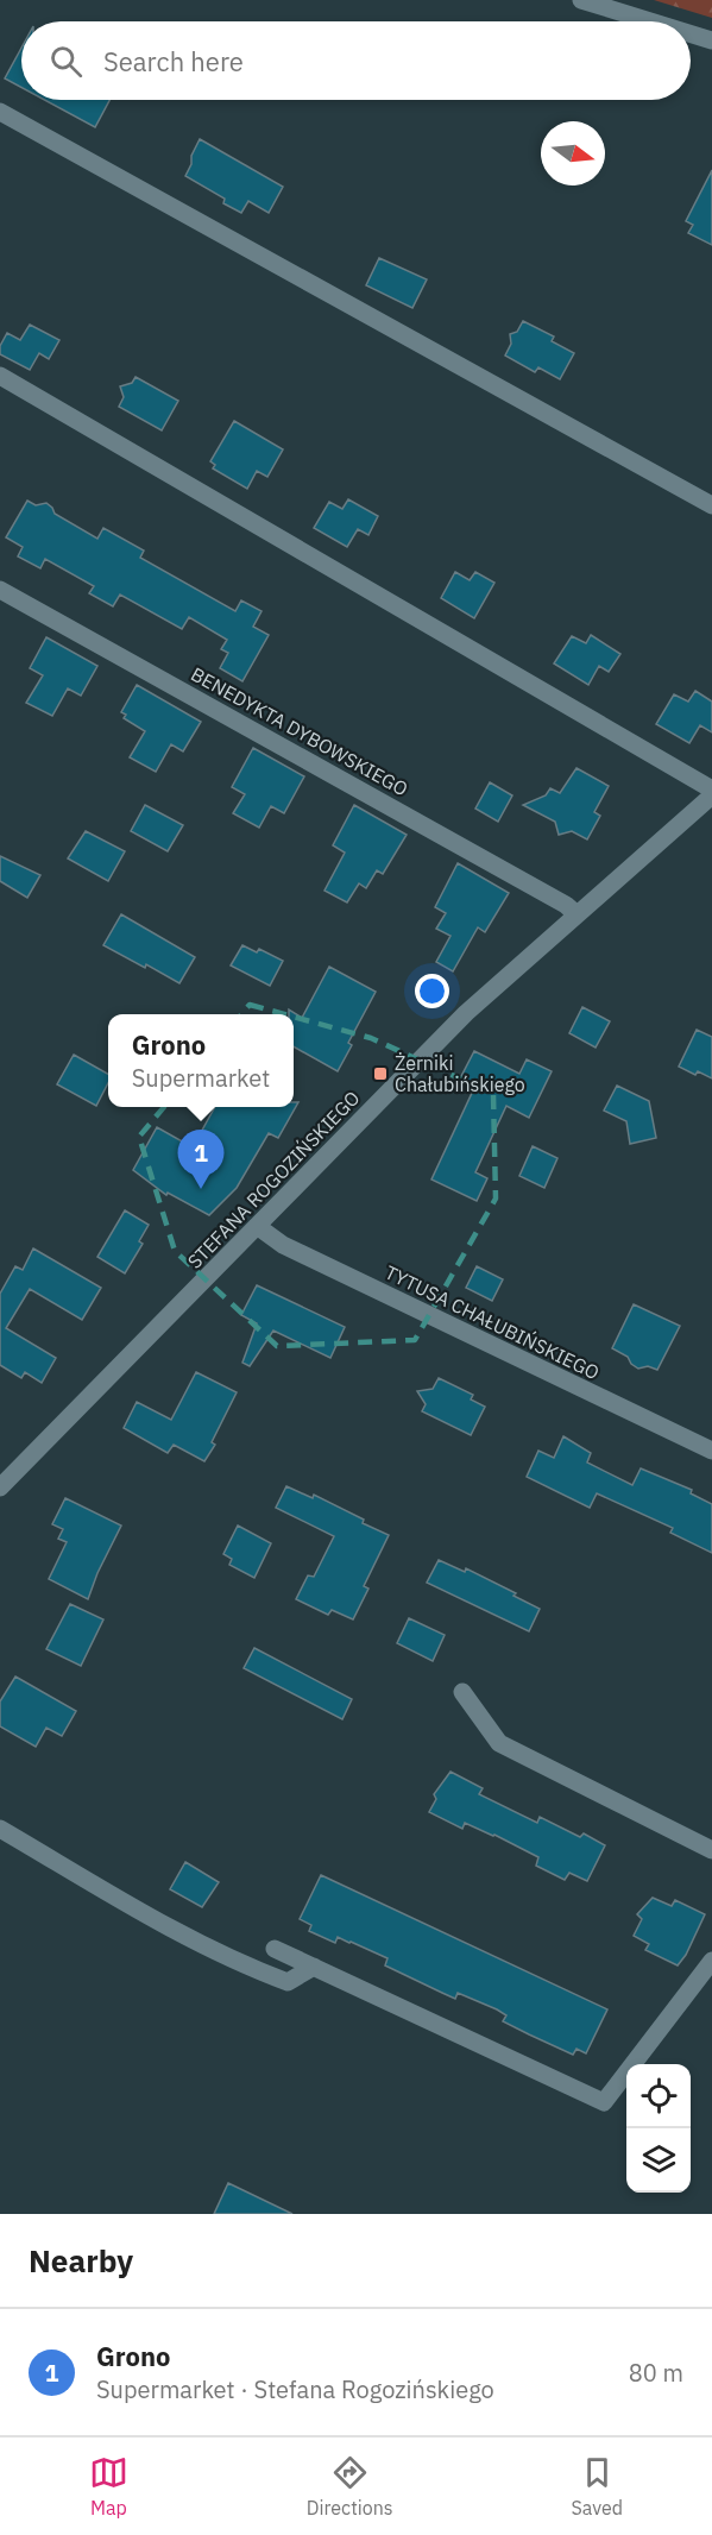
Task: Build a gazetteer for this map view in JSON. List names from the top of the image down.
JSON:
{
  "streets": {
    "street": ["BENEDYKTA DYBOWSKIEGO", "STEFANA ROGOZIŃSKIEGO", "TYTUSA CHAŁUBIŃSKIEGO"]
  },
  "crossings": [
    ["BENEDYKTA DYBOWSKIEGO", "STEFANA ROGOZIŃSKIEGO"],
    ["STEFANA ROGOZIŃSKIEGO", "TYTUSA CHAŁUBIŃSKIEGO"]
  ],
  "places": {
    "transit": ["Żerniki Chałubińskiego"]
  },
  "north": "right",
  "page": {
    "search": "Search here",
    "popup": ["Grono", "Supermarket"],
    "pins": "1",
    "heading": "Nearby",
    "list": [
      {
        "mark": "1",
        "name": "Grono",
        "note": "Supermarket · Stefana Rogozińskiego",
        "value": "80 m"
      }
    ],
    "nav": ["Map", "Directions", "Saved"]
  }
}
